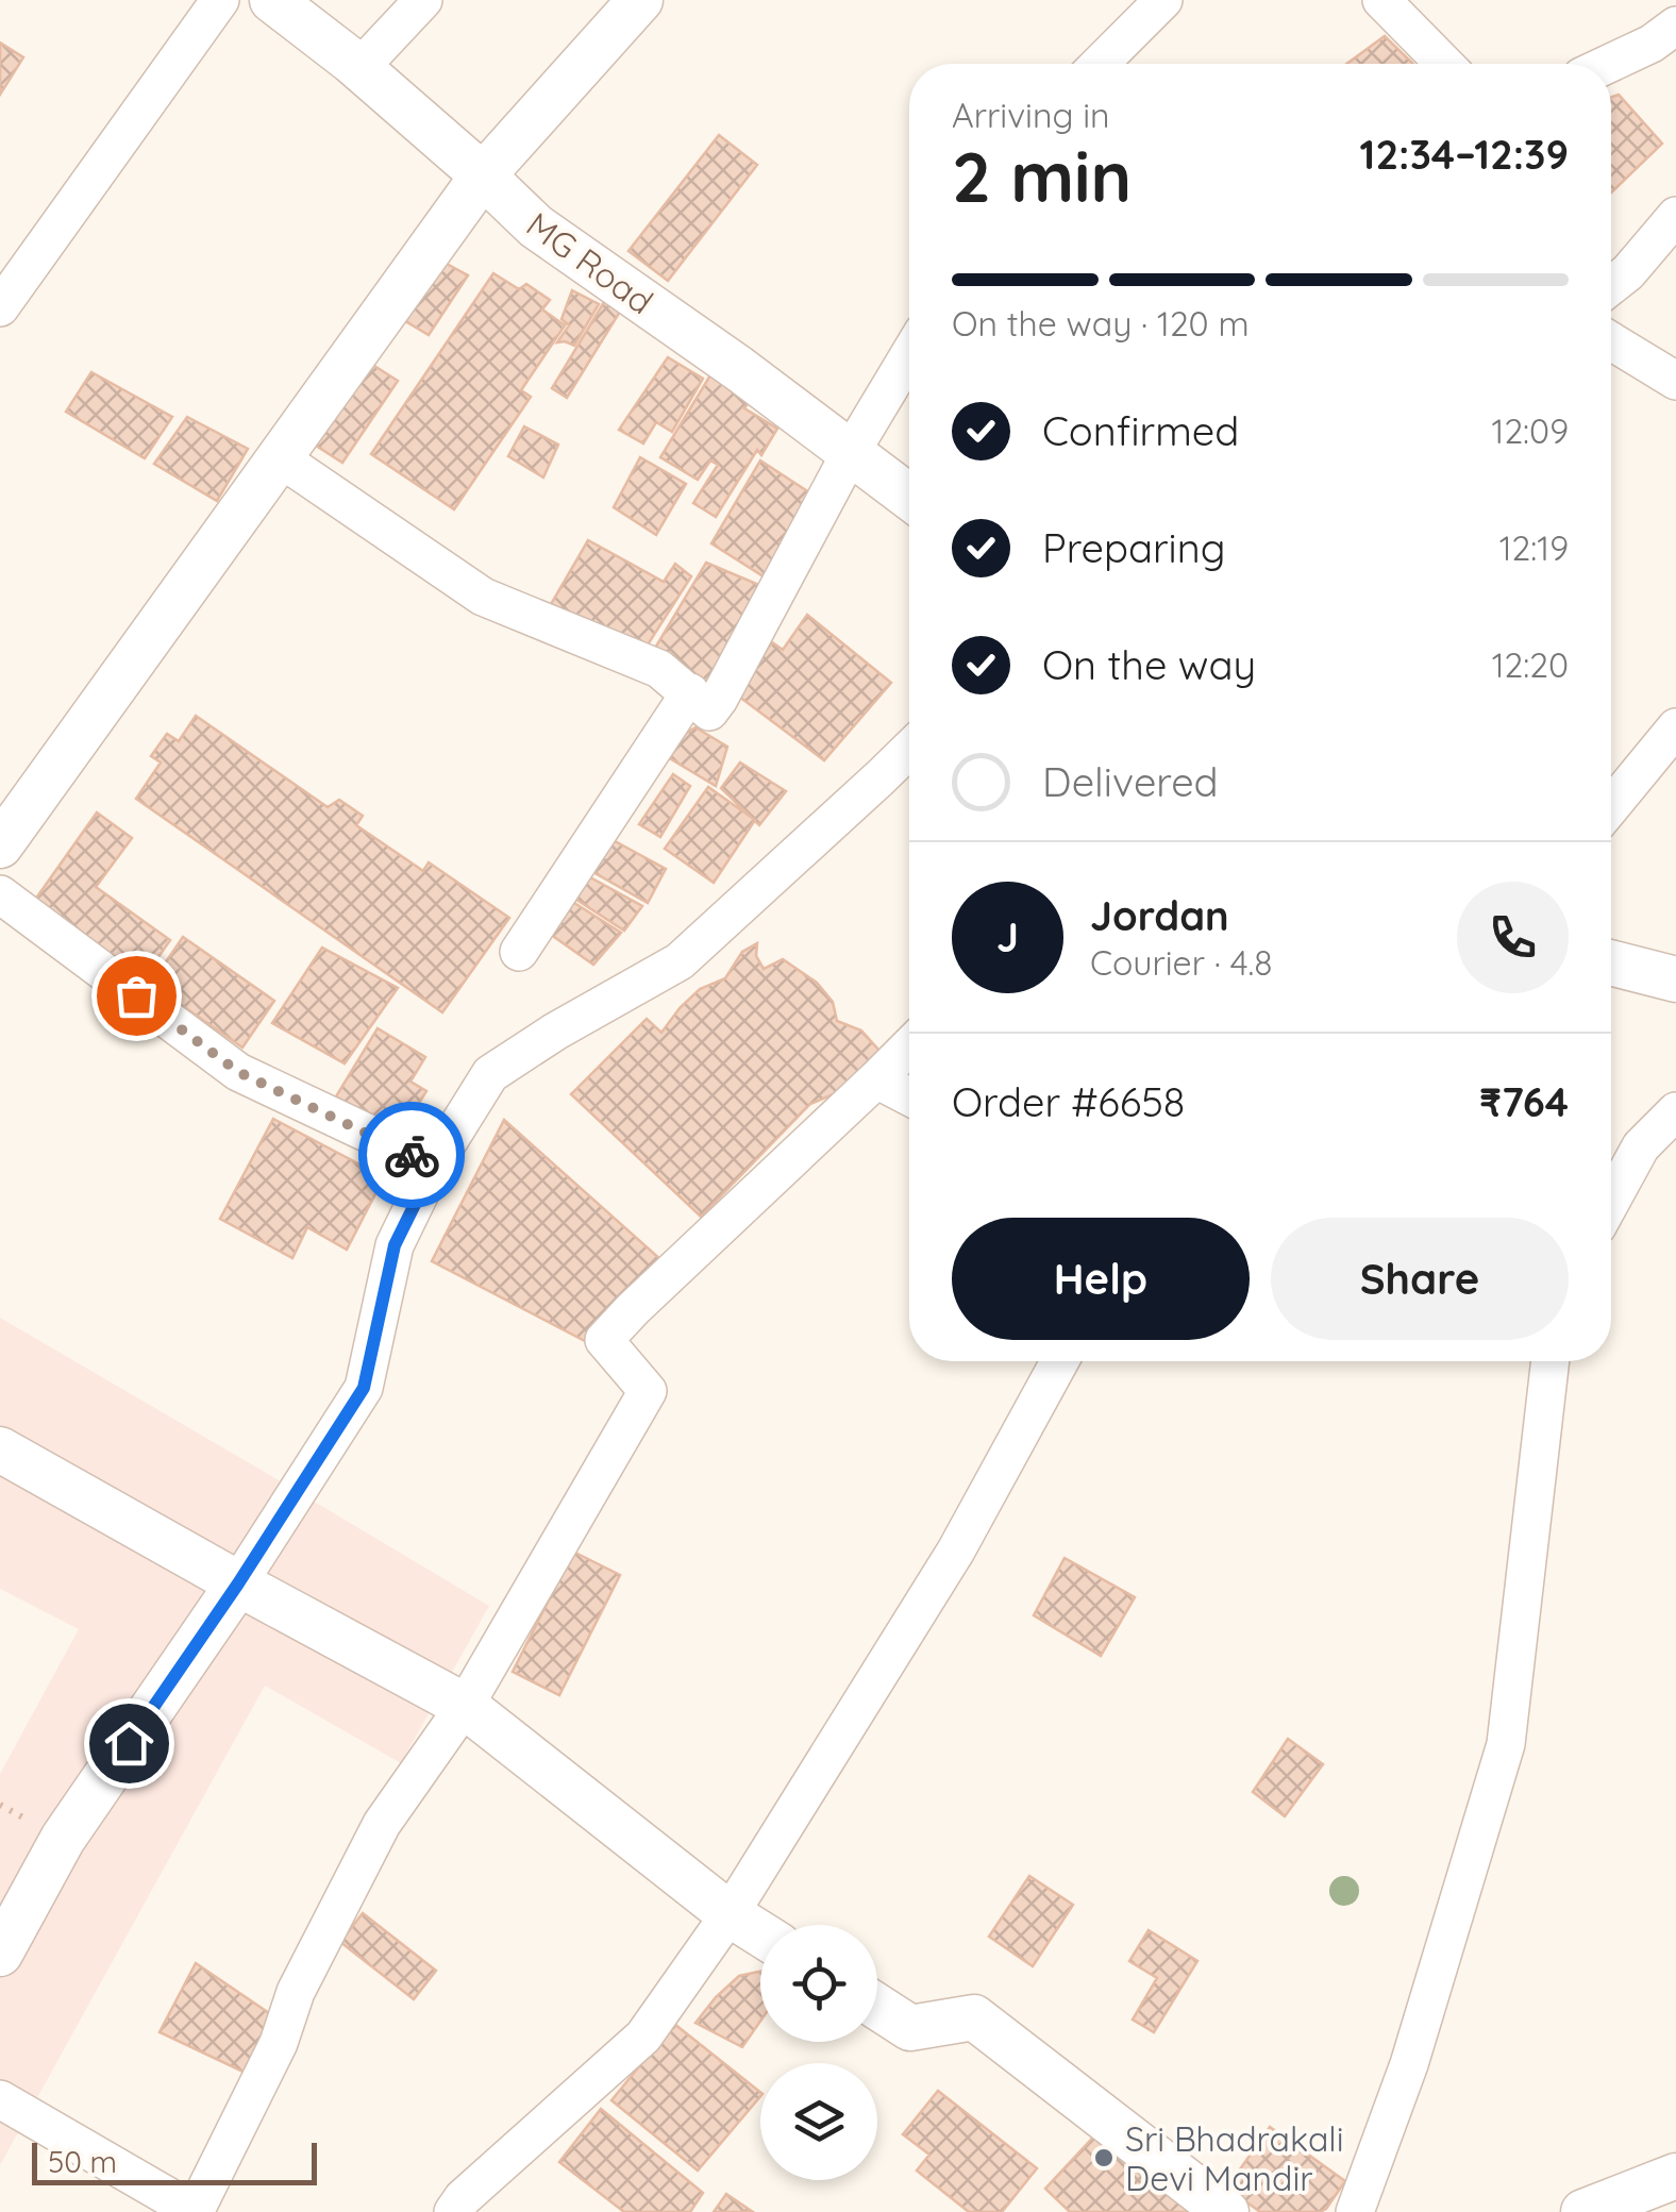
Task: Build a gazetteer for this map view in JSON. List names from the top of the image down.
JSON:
{
  "streets": {
    "street": ["MG Road"]
  },
  "places": ["Sri Bhadrakali Devi Mandir"],
  "scale_bar": "50 m",
  "page": {
    "heading": ["2 min", "Arriving in", "12:34–12:39"],
    "panel": [
      "Jordan",
      "Courier · 4.8",
      "Order #6658",
      "₹764"
    ],
    "bar": "On the way · 120 m",
    "list": [
      ["Confirmed", "12:09"],
      ["Preparing", "12:19"],
      ["On the way", "12:20"],
      "Delivered"
    ],
    "round": "J",
    "buttons": ["Help", "Share"],
    "scale": "50 m"
  }
}
